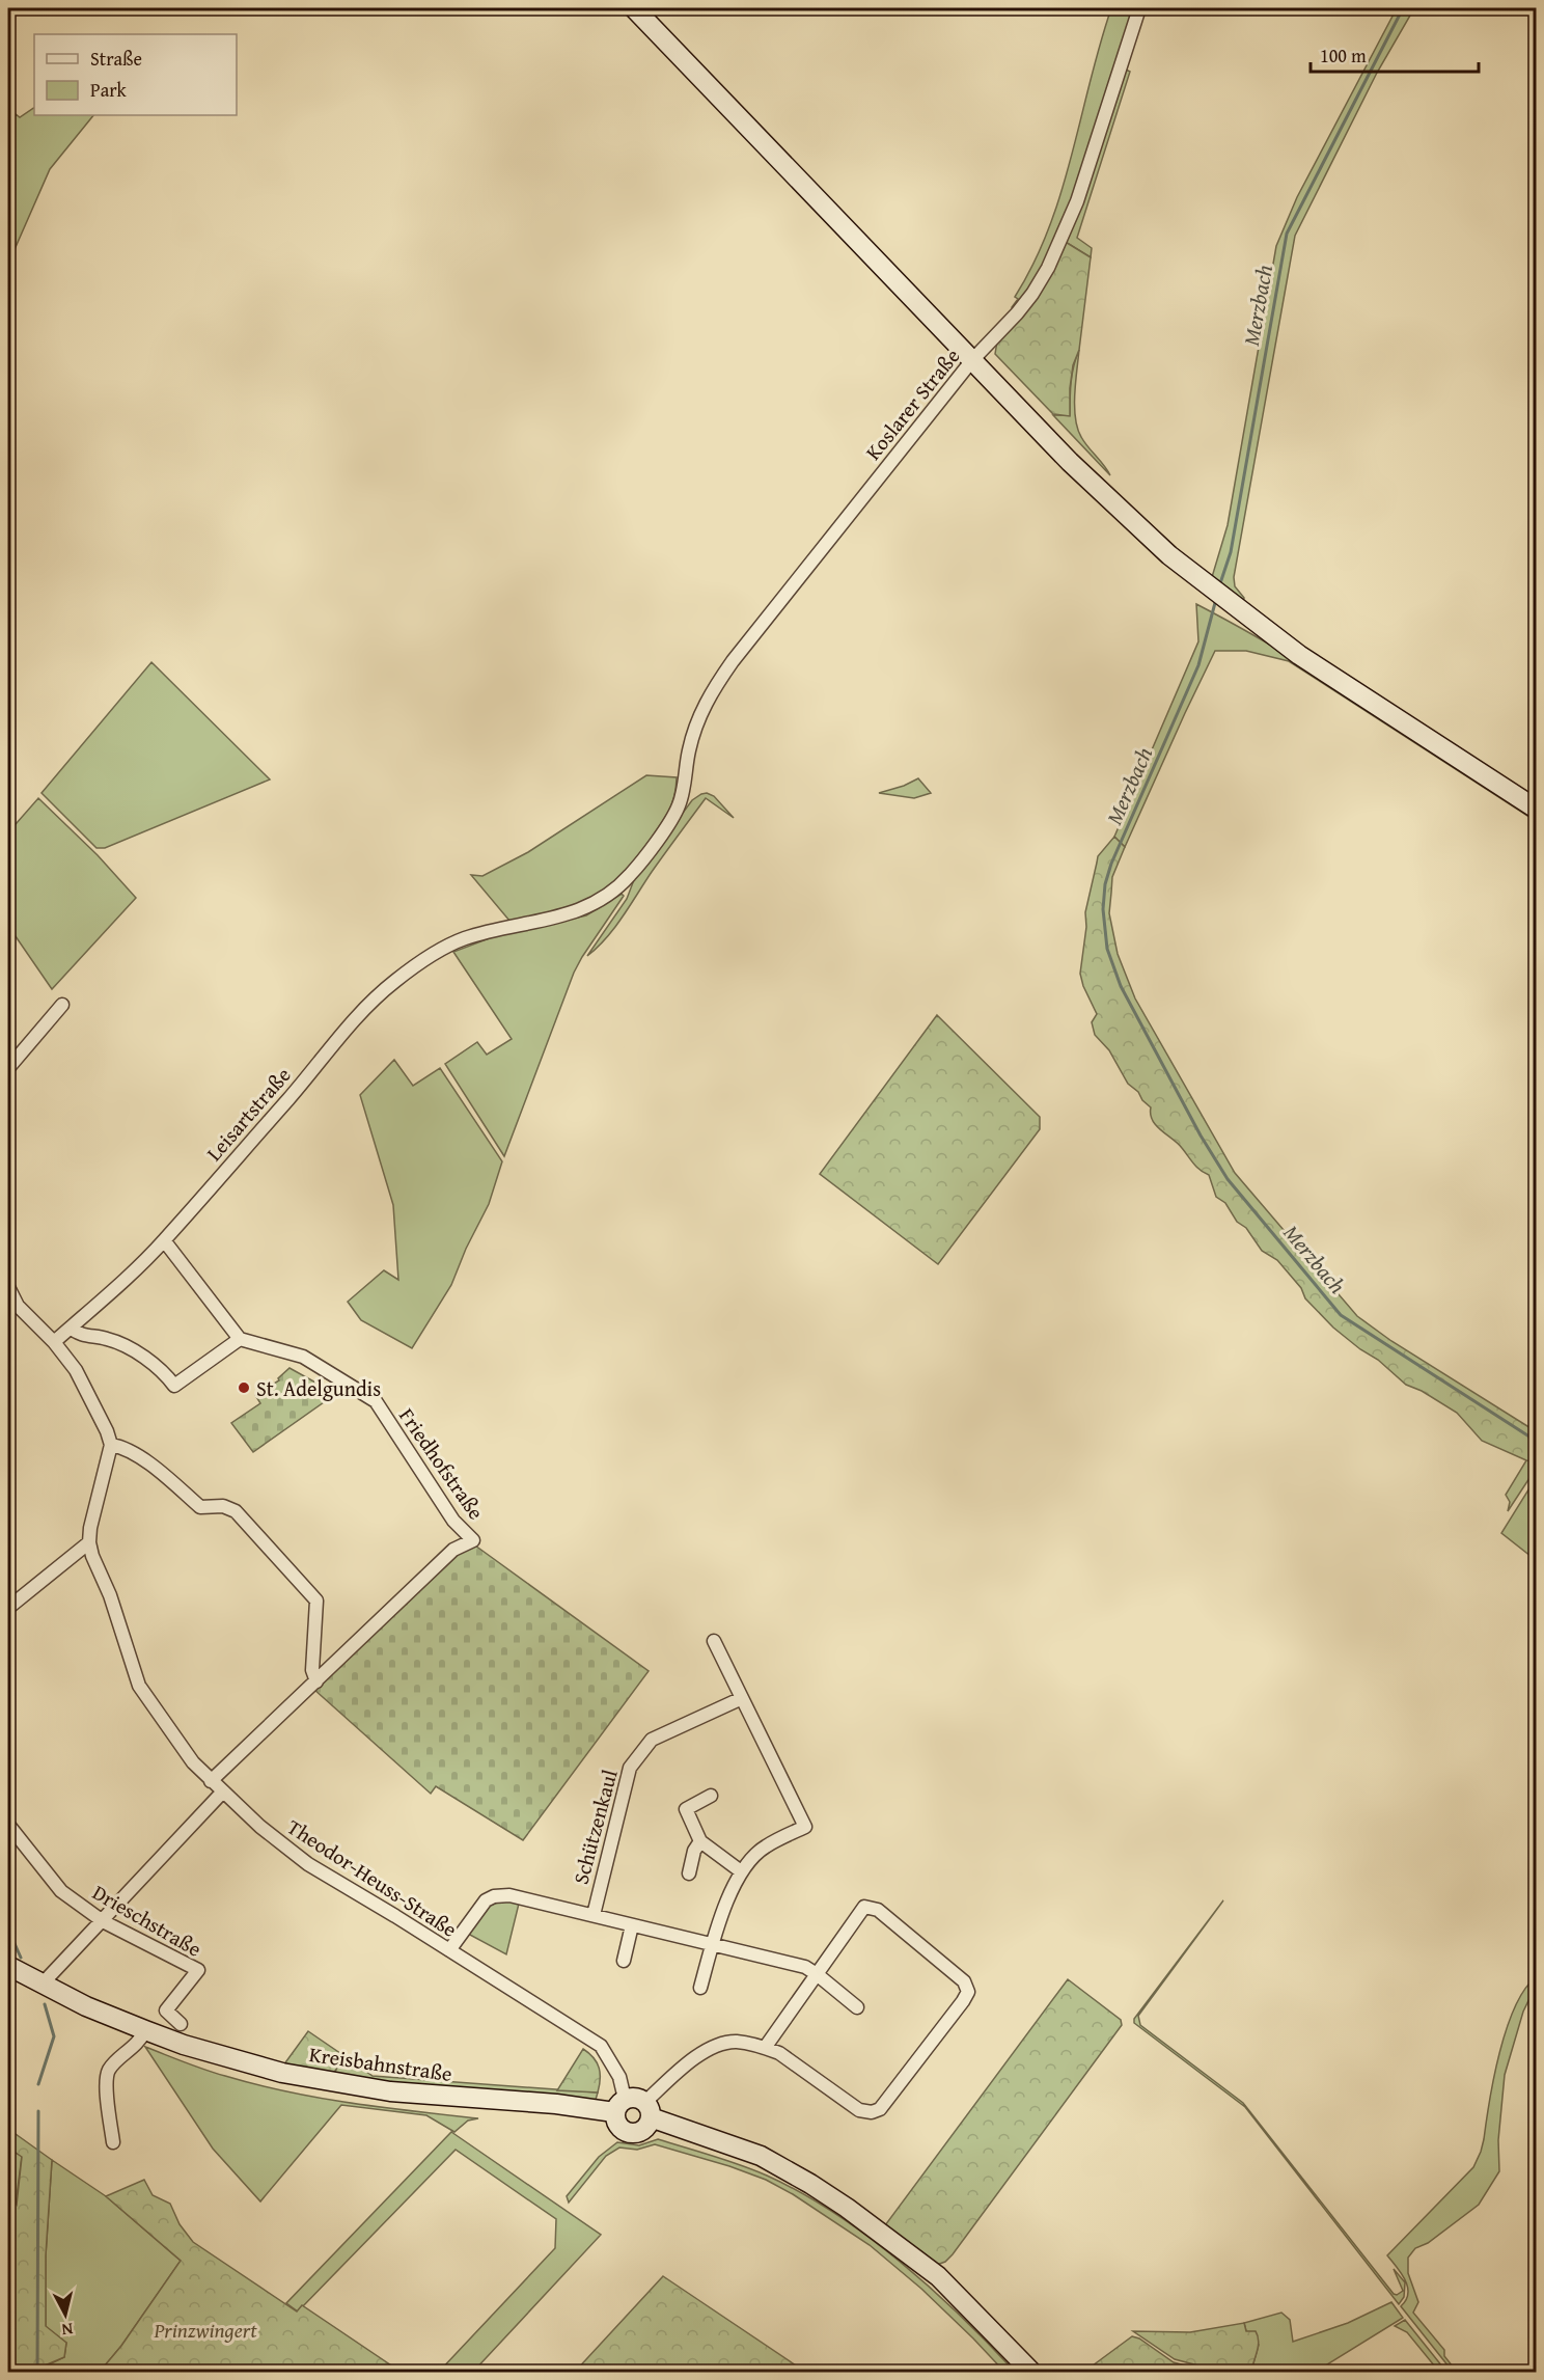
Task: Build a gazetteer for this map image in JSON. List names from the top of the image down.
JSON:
{
  "streets": {
    "main road": ["Kreisbahnstraße"],
    "street": [
      "Koslarer Straße",
      "Leisartstraße",
      "Friedhofstraße",
      "Schützenkaul",
      "Theodor-Heuss-Straße",
      "Drieschstraße"
    ]
  },
  "crossings": [
    ["Koslarer Straße", "Leisartstraße"],
    ["Friedhofstraße", "Theodor-Heuss-Straße"],
    ["Theodor-Heuss-Straße", "Kreisbahnstraße"]
  ],
  "water": ["Merzbach"],
  "parks": ["Prinzwingert"],
  "places": ["St. Adelgundis"],
  "legend": ["Straße", "Park"],
  "scale_bar": "100 m",
  "north": "bottom"
}
